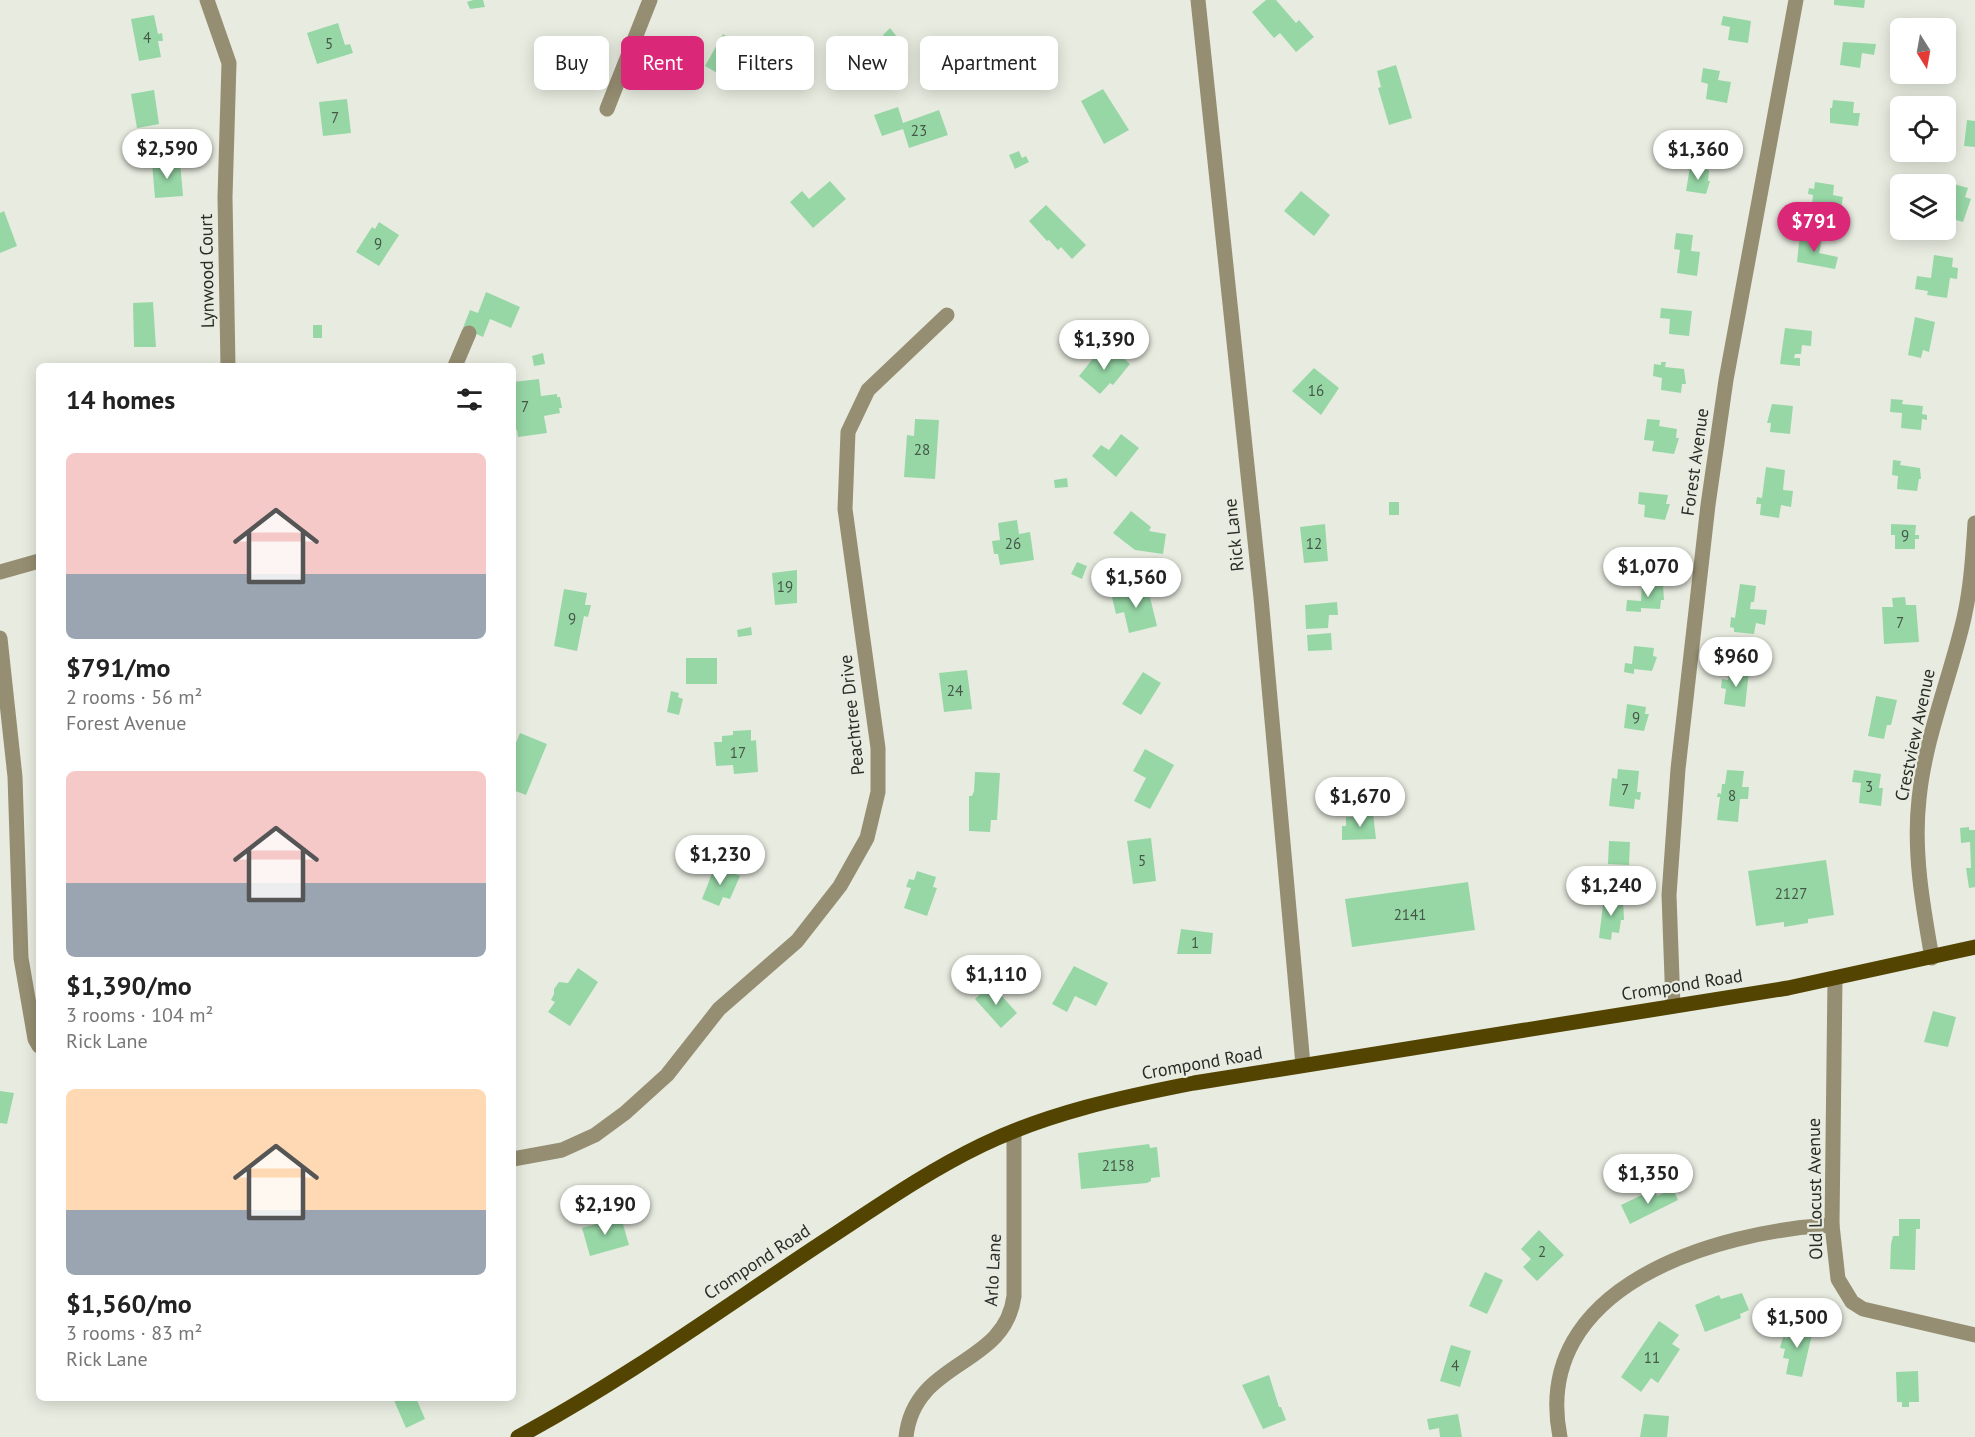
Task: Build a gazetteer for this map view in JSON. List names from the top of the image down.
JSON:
{
  "streets": {
    "main road": ["Crompond Road"],
    "street": [
      "Lynwood Court",
      "Forest Avenue",
      "Rick Lane",
      "Peachtree Drive",
      "Crestview Avenue",
      "Old Locust Avenue",
      "Arlo Lane"
    ]
  },
  "crossings": [
    ["Forest Avenue", "Crompond Road"],
    ["Rick Lane", "Crompond Road"],
    ["Crestview Avenue", "Crompond Road"],
    ["Crompond Road", "Old Locust Avenue"],
    ["Crompond Road", "Arlo Lane"]
  ],
  "house_numbers": [
    "4",
    "5",
    "7",
    "23",
    "9",
    "16",
    "7",
    "28",
    "9",
    "26",
    "12",
    "19",
    "9",
    "7",
    "24",
    "9",
    "17",
    "3",
    "7",
    "8",
    "5",
    "2127",
    "2141",
    "1",
    "2158",
    "2",
    "11",
    "4"
  ],
  "north": "bottom",
  "page": {
    "chip": [
      "Buy",
      "Rent",
      "Filters",
      "New",
      "Apartment"
    ],
    "price": [
      "$2,590",
      "$1,360",
      "$791",
      "$1,390",
      "$1,070",
      "$1,560",
      "$960",
      "$1,670",
      "$1,230",
      "$1,240",
      "$1,110",
      "$1,350",
      "$2,190",
      "$1,500"
    ],
    "heading": "14 homes",
    "list": [
      {
        "name": "$791/mo",
        "note": "2 rooms · 56 m² · Forest Avenue"
      },
      {
        "name": "$1,390/mo",
        "note": "3 rooms · 104 m² · Rick Lane"
      },
      {
        "name": "$1,560/mo",
        "note": "3 rooms · 83 m² · Rick Lane"
      }
    ]
  }
}
